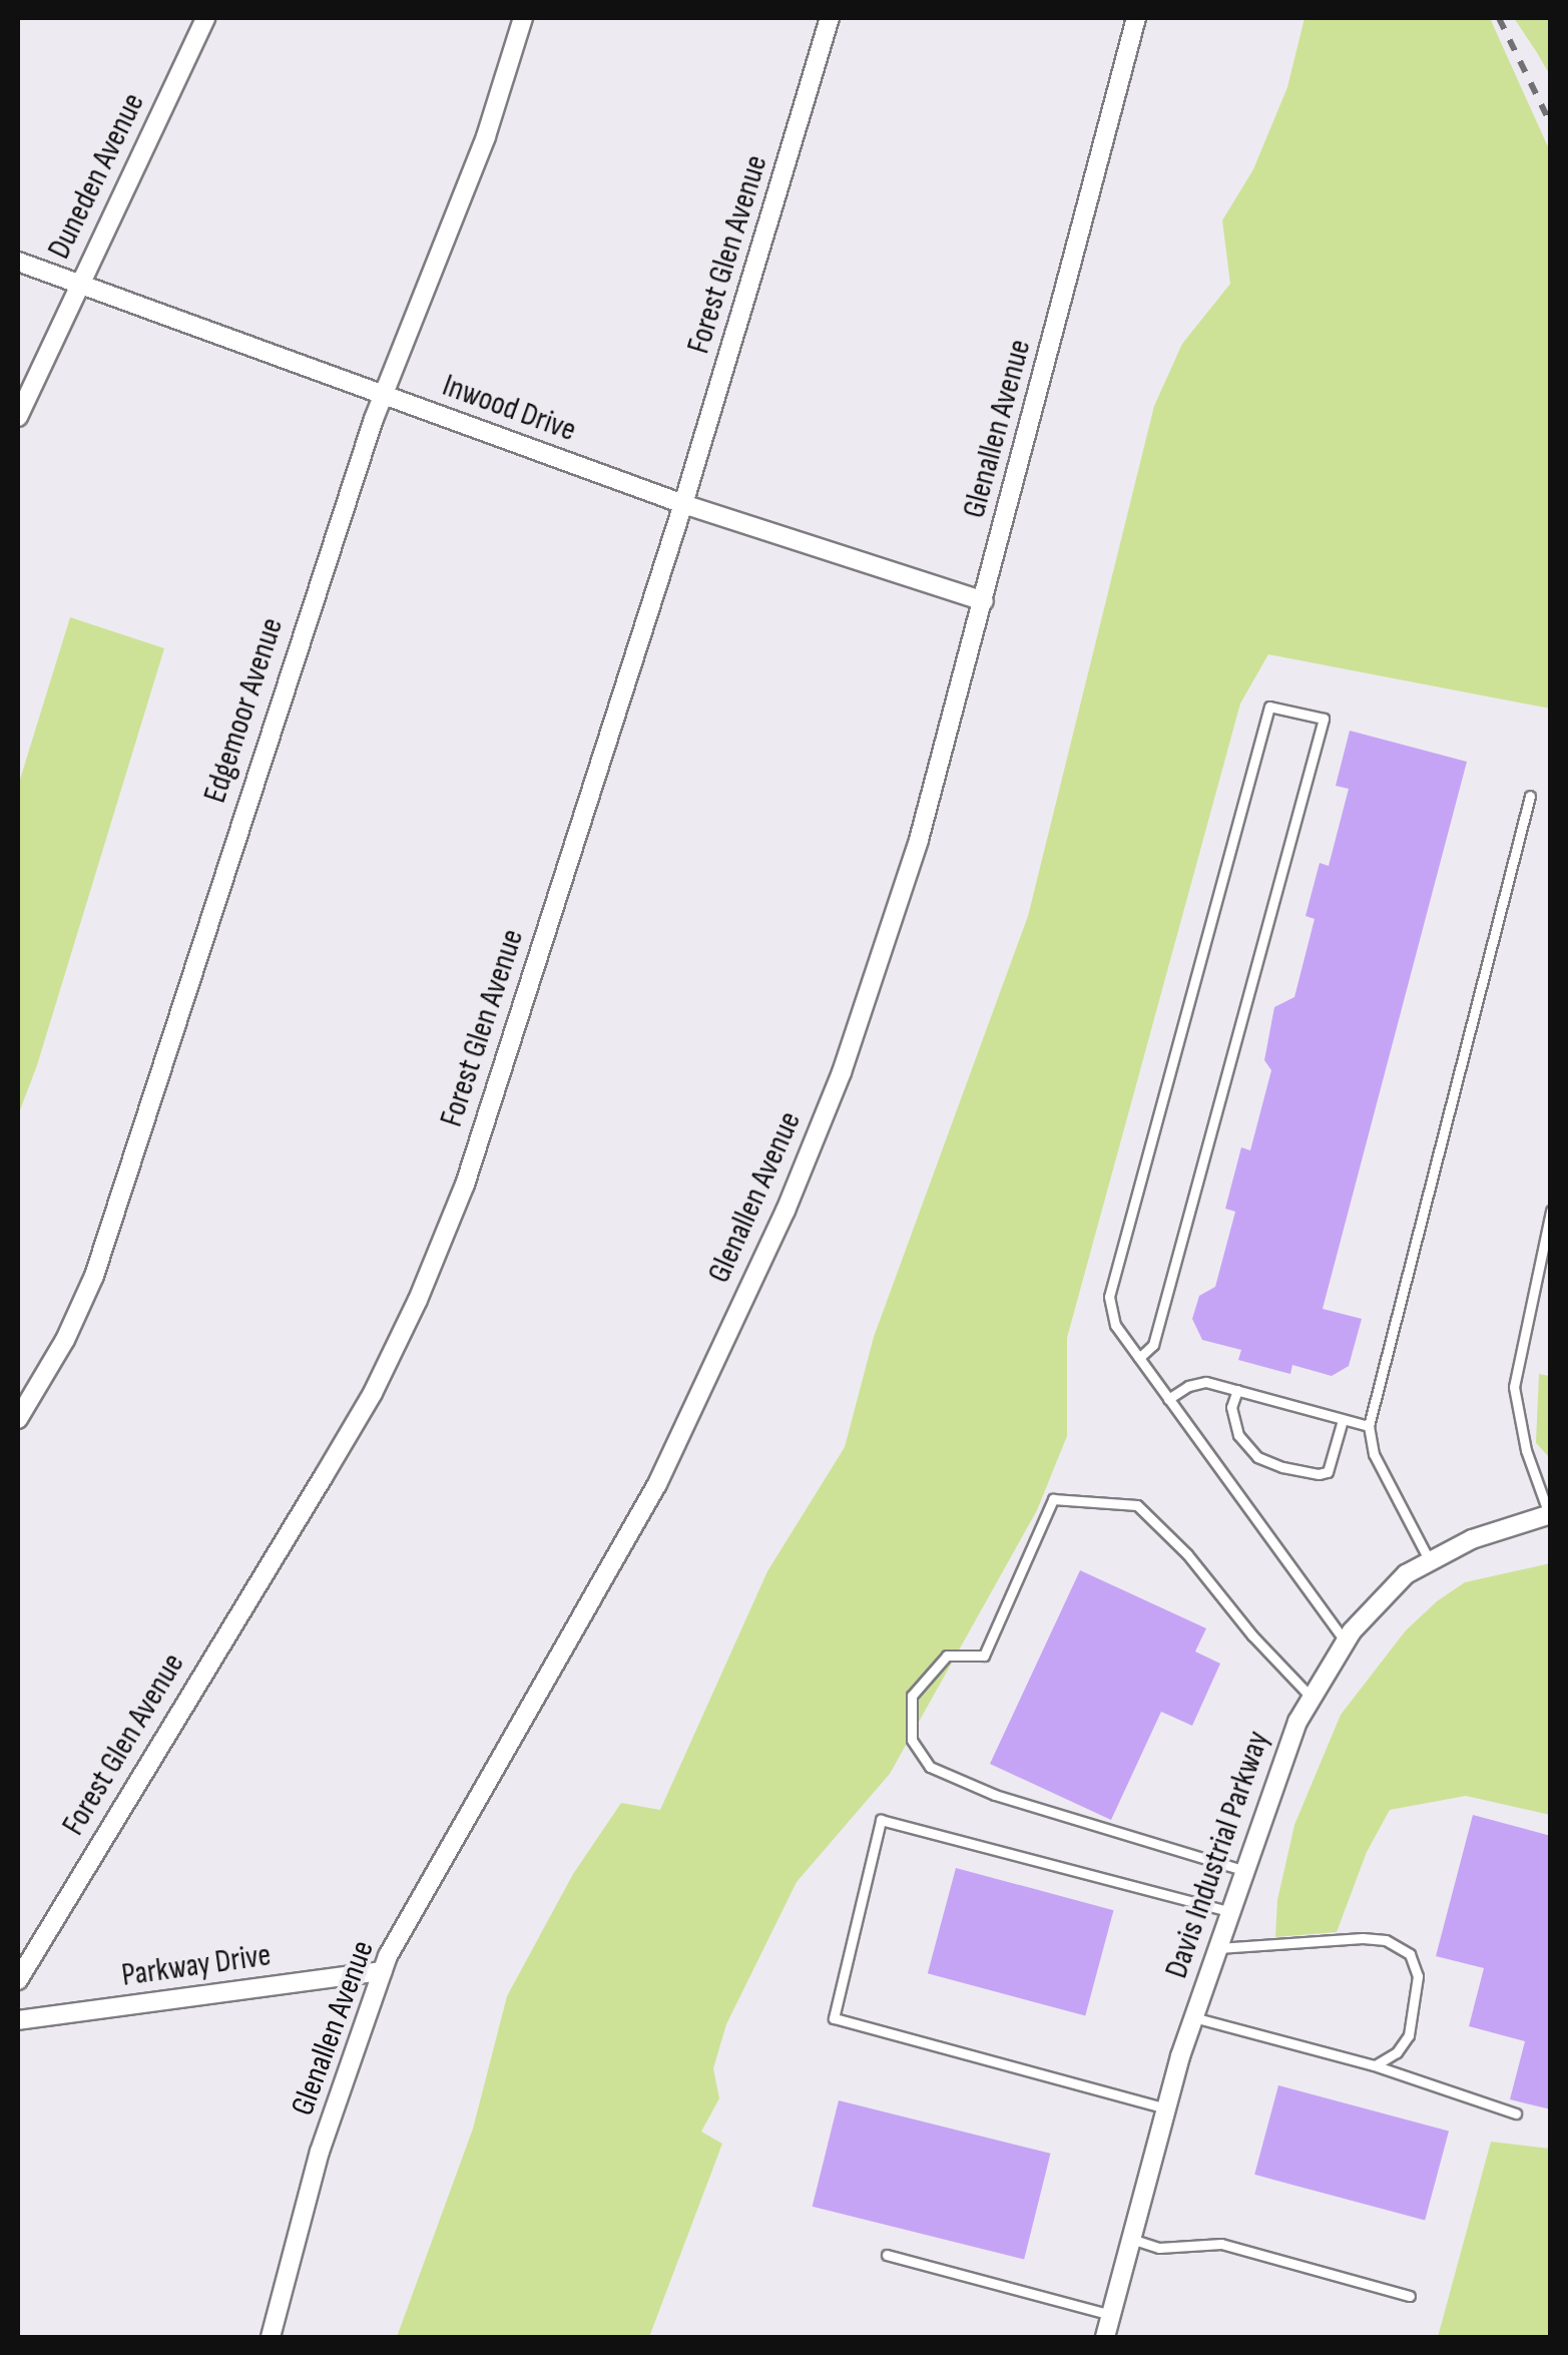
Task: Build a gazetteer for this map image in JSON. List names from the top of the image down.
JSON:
{
  "streets": {
    "street": [
      "Duneden Avenue",
      "Forest Glen Avenue",
      "Inwood Drive",
      "Glenallen Avenue",
      "Edgemoor Avenue",
      "Davis Industrial Parkway",
      "Parkway Drive"
    ]
  },
  "crossings": [
    ["Duneden Avenue", "Inwood Drive"],
    ["Forest Glen Avenue", "Inwood Drive"],
    ["Inwood Drive", "Glenallen Avenue"],
    ["Inwood Drive", "Edgemoor Avenue"],
    ["Glenallen Avenue", "Parkway Drive"]
  ]
}
